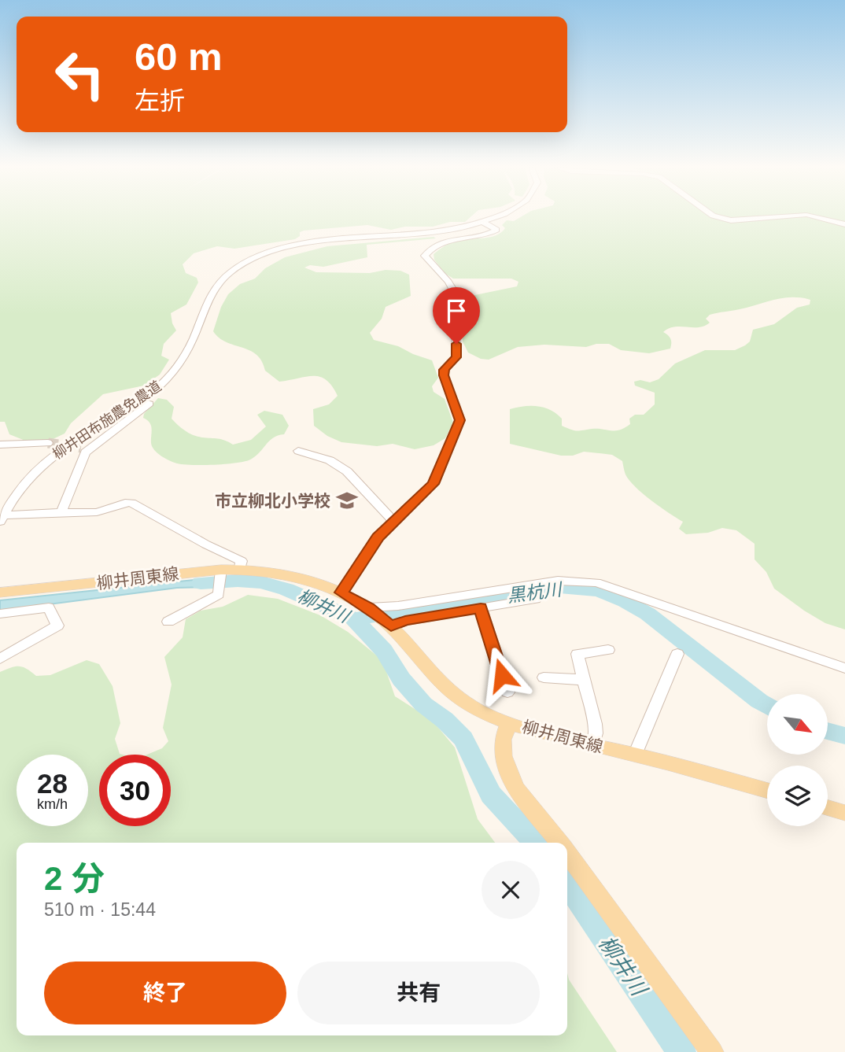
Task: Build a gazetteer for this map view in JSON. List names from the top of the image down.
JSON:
{
  "streets": {
    "main road": ["柳井周東線"],
    "street": ["柳井田布施農免農道"]
  },
  "water": ["黒杭川", "柳井川"],
  "places": {
    "school or university": ["市立柳北小学校"]
  },
  "north": "bottom right",
  "page": {
    "turn": ["60 m", "左折"],
    "speed": "28 km/h",
    "limit": "30",
    "heading": ["2 分", "510 m · 15:44"],
    "buttons": ["終了", "共有"]
  }
}
